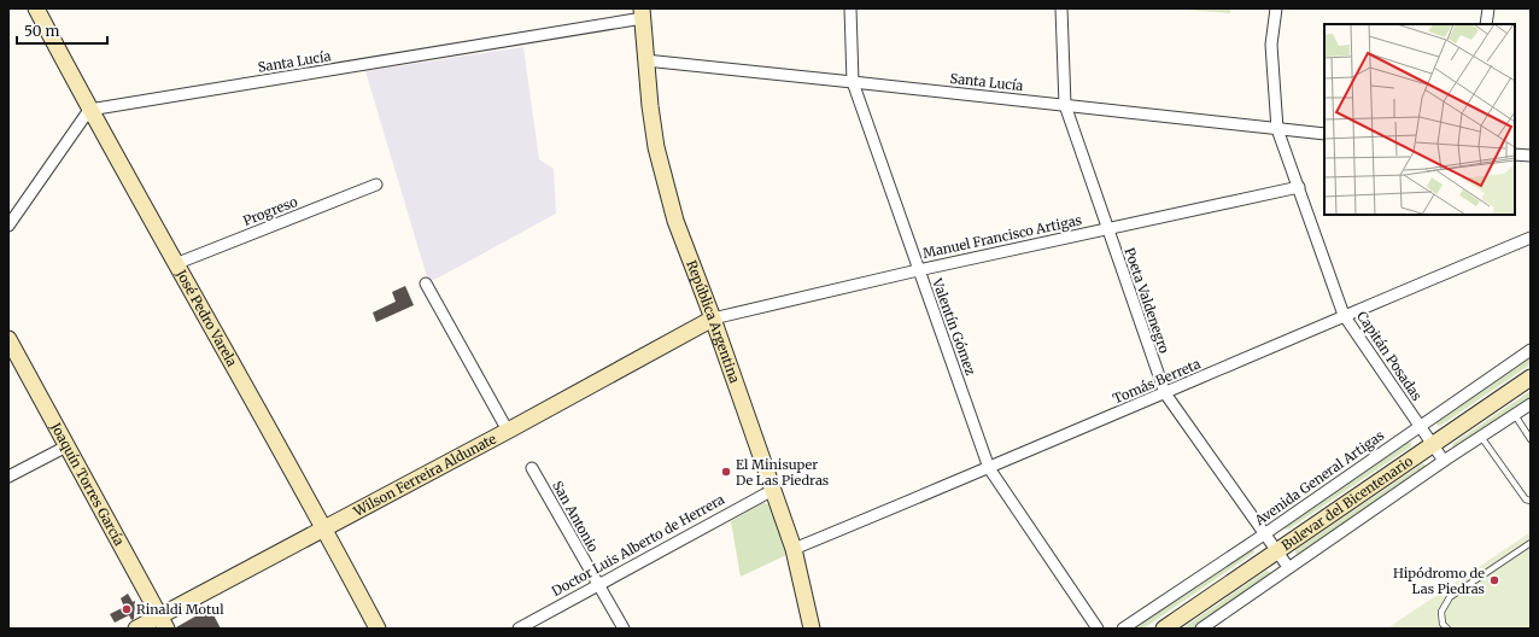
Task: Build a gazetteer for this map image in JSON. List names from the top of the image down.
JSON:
{
  "streets": {
    "street": [
      "Santa Lucía",
      "Progreso",
      "Manuel Francisco Artigas",
      "Poeta Valdenegro",
      "José Pedro Varela",
      "República Argentina",
      "Valentín Gómez",
      "Capitán Posadas",
      "Tomás Berreta",
      "Wilson Ferreira Aldunate",
      "Avenida General Artigas",
      "Joaquín Torres García",
      "Bulevar del Bicentenario",
      "San Antonio",
      "Doctor Luis Alberto de Herrera"
    ]
  },
  "crossings": [
    ["Santa Lucía", "Poeta Valdenegro"],
    ["Santa Lucía", "José Pedro Varela"],
    ["Santa Lucía", "República Argentina"],
    ["Santa Lucía", "Valentín Gómez"],
    ["Santa Lucía", "Capitán Posadas"],
    ["Progreso", "José Pedro Varela"],
    ["Manuel Francisco Artigas", "Poeta Valdenegro"],
    ["Manuel Francisco Artigas", "República Argentina"],
    ["Manuel Francisco Artigas", "Valentín Gómez"],
    ["Manuel Francisco Artigas", "Capitán Posadas"],
    ["Manuel Francisco Artigas", "Wilson Ferreira Aldunate"],
    ["Poeta Valdenegro", "Tomás Berreta"],
    ["Poeta Valdenegro", "Avenida General Artigas"],
    ["Poeta Valdenegro", "Bulevar del Bicentenario"],
    ["José Pedro Varela", "Wilson Ferreira Aldunate"],
    ["República Argentina", "Tomás Berreta"],
    ["República Argentina", "Wilson Ferreira Aldunate"],
    ["República Argentina", "Doctor Luis Alberto de Herrera"],
    ["Valentín Gómez", "Tomás Berreta"],
    ["Capitán Posadas", "Tomás Berreta"],
    ["Capitán Posadas", "Avenida General Artigas"],
    ["Capitán Posadas", "Bulevar del Bicentenario"],
    ["Wilson Ferreira Aldunate", "Joaquín Torres García"],
    ["San Antonio", "Doctor Luis Alberto de Herrera"]
  ],
  "places": ["El Minisuper De Las Piedras", "Hipódromo de Las Piedras", "Rinaldi Motul"],
  "scale_bar": "50 m"
}
